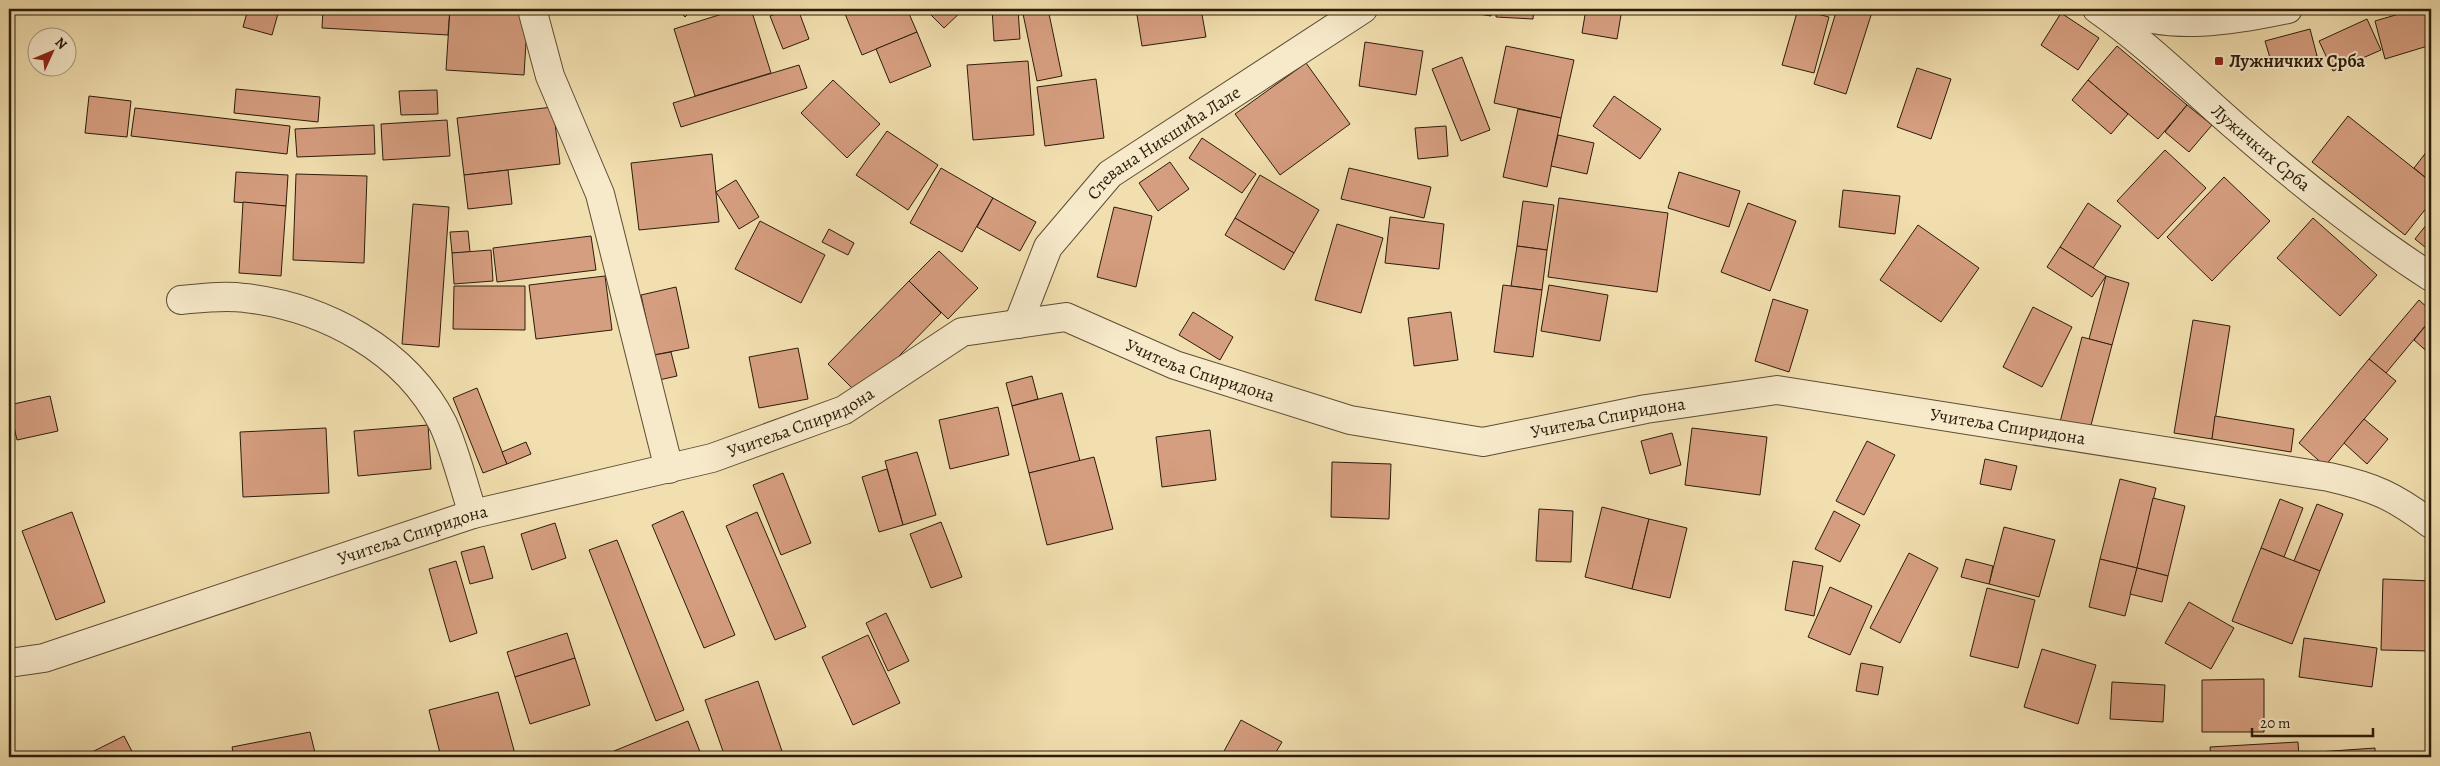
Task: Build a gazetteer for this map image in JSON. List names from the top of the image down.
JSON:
{
  "streets": {
    "street": ["Стевана Никшића Лале", "Лужичких Срба", "Учитеља Спиридона"]
  },
  "crossings": [
    ["Стевана Никшића Лале", "Учитеља Спиридона"]
  ],
  "places": {
    "transit": ["Лужничких Срба"]
  },
  "scale_bar": "20 m",
  "north": "top right"
}
